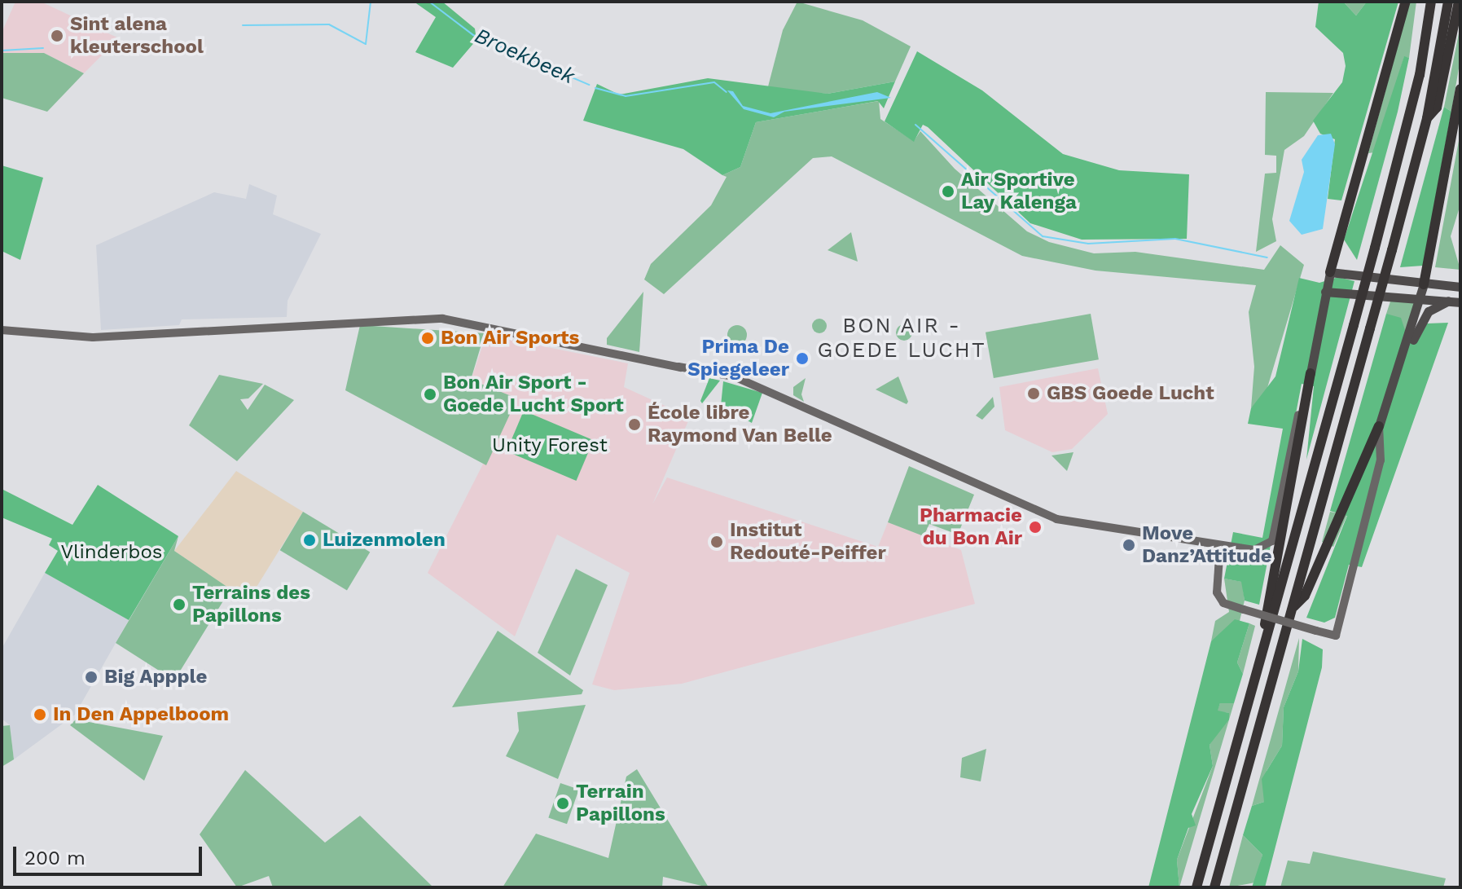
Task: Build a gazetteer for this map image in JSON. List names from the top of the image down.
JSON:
{
  "districts": ["BON AIR - GOEDE LUCHT"],
  "water": ["Broekbeek"],
  "parks": ["Unity Forest", "Vlinderbos"],
  "places": [
    "Sint alena kleuterschool",
    "Air Sportive Lay Kalenga",
    "Bon Air Sports",
    "Prima De Spiegeleer",
    "GBS Goede Lucht",
    "Bon Air Sport - Goede Lucht Sport",
    "École libre Raymond Van Belle",
    "Pharmacie du Bon Air",
    "Luizenmolen",
    "Institut Redouté-Peiffer",
    "Move Danz’Attitude",
    "Terrains des Papillons",
    "Big Appple",
    "In Den Appelboom",
    "Terrain Papillons"
  ],
  "scale_bar": "200 m"
}
